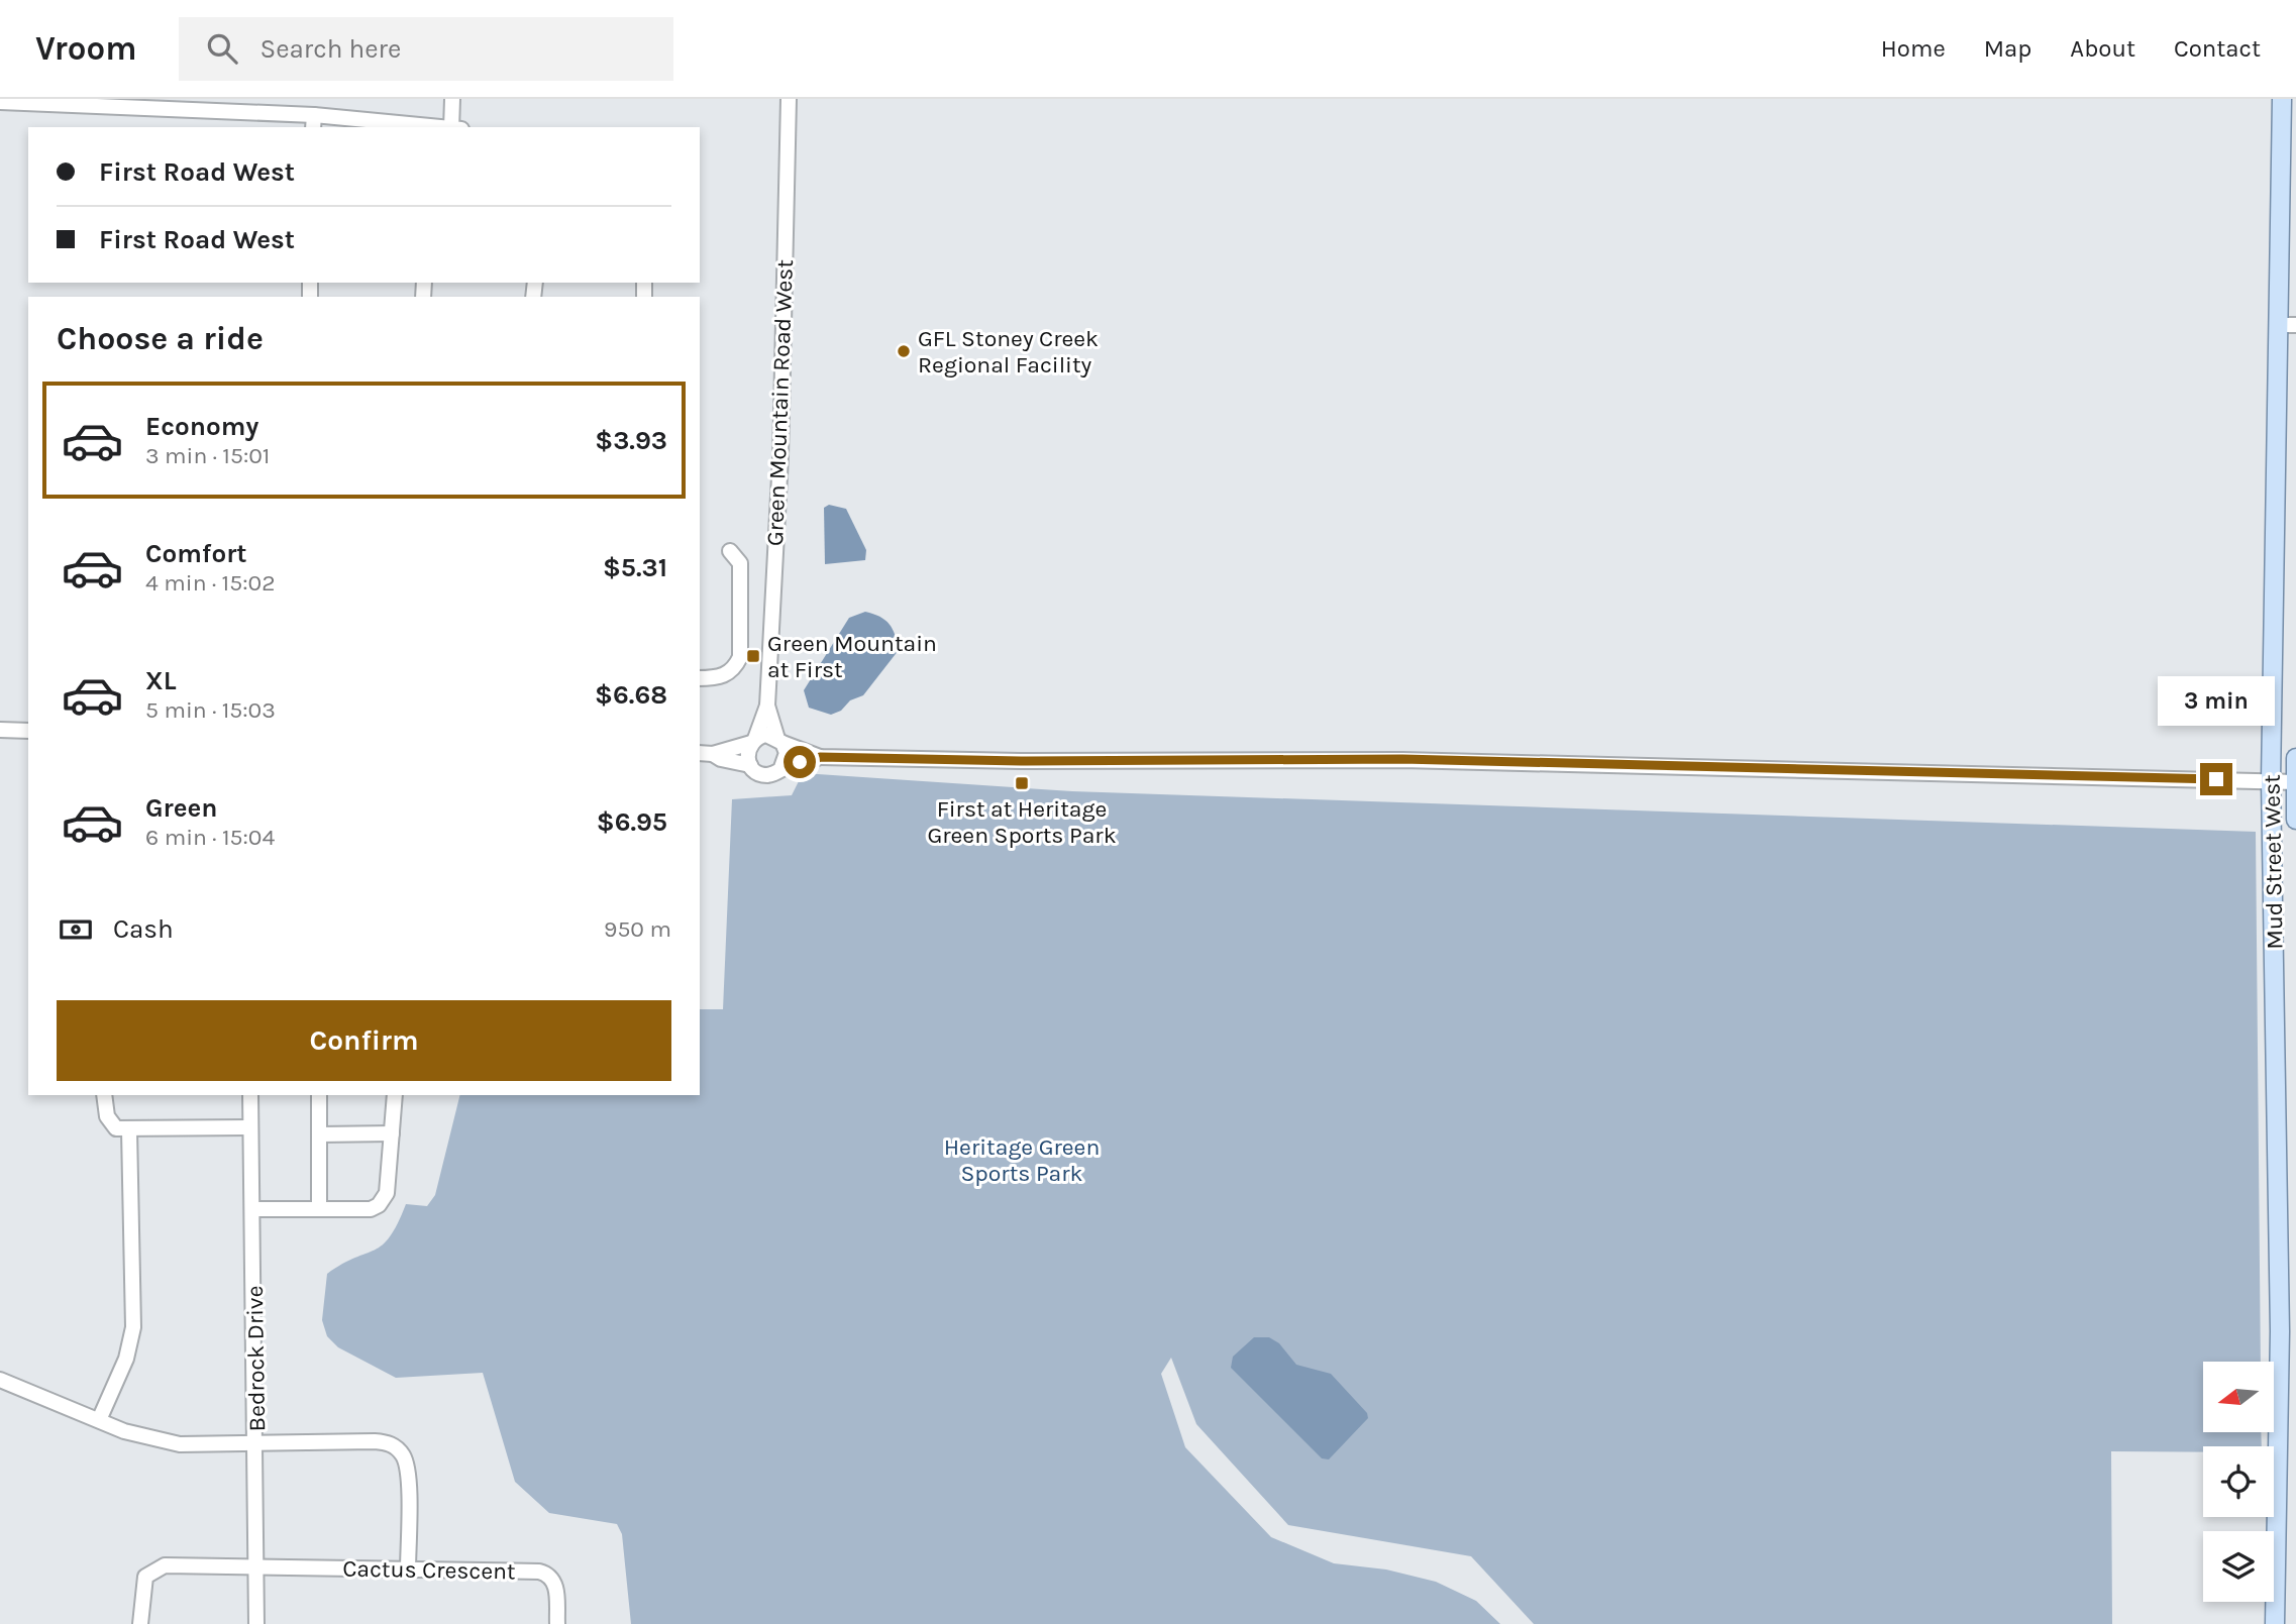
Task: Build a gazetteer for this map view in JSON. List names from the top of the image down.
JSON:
{
  "streets": {
    "main road": ["Mud Street West"],
    "street": ["Green Mountain Road West", "Bedrock Drive", "Cactus Crescent"]
  },
  "crossings": [
    ["Bedrock Drive", "Cactus Crescent"]
  ],
  "parks": ["Heritage Green Sports Park"],
  "places": {
    "other": ["GFL Stoney Creek Regional Facility"],
    "transit": ["Green Mountain at First", "First at Heritage Green Sports Park"]
  },
  "north": "left",
  "page": {
    "header": "Vroom",
    "search": "Search here",
    "nav": [
      "Home",
      "Map",
      "About",
      "Contact"
    ],
    "banner": ["First Road West", "First Road West"],
    "heading": "Choose a ride",
    "list": [
      {
        "name": "Economy",
        "note": "3 min · 15:01",
        "value": "$3.93"
      },
      {
        "name": "Comfort",
        "note": "4 min · 15:02",
        "value": "$5.31"
      },
      {
        "name": "XL",
        "note": "5 min · 15:03",
        "value": "$6.68"
      },
      {
        "name": "Green",
        "note": "6 min · 15:04",
        "value": "$6.95"
      }
    ],
    "bubble": "3 min",
    "pay": ["Cash", "950 m"],
    "buttons": "Confirm"
  }
}
